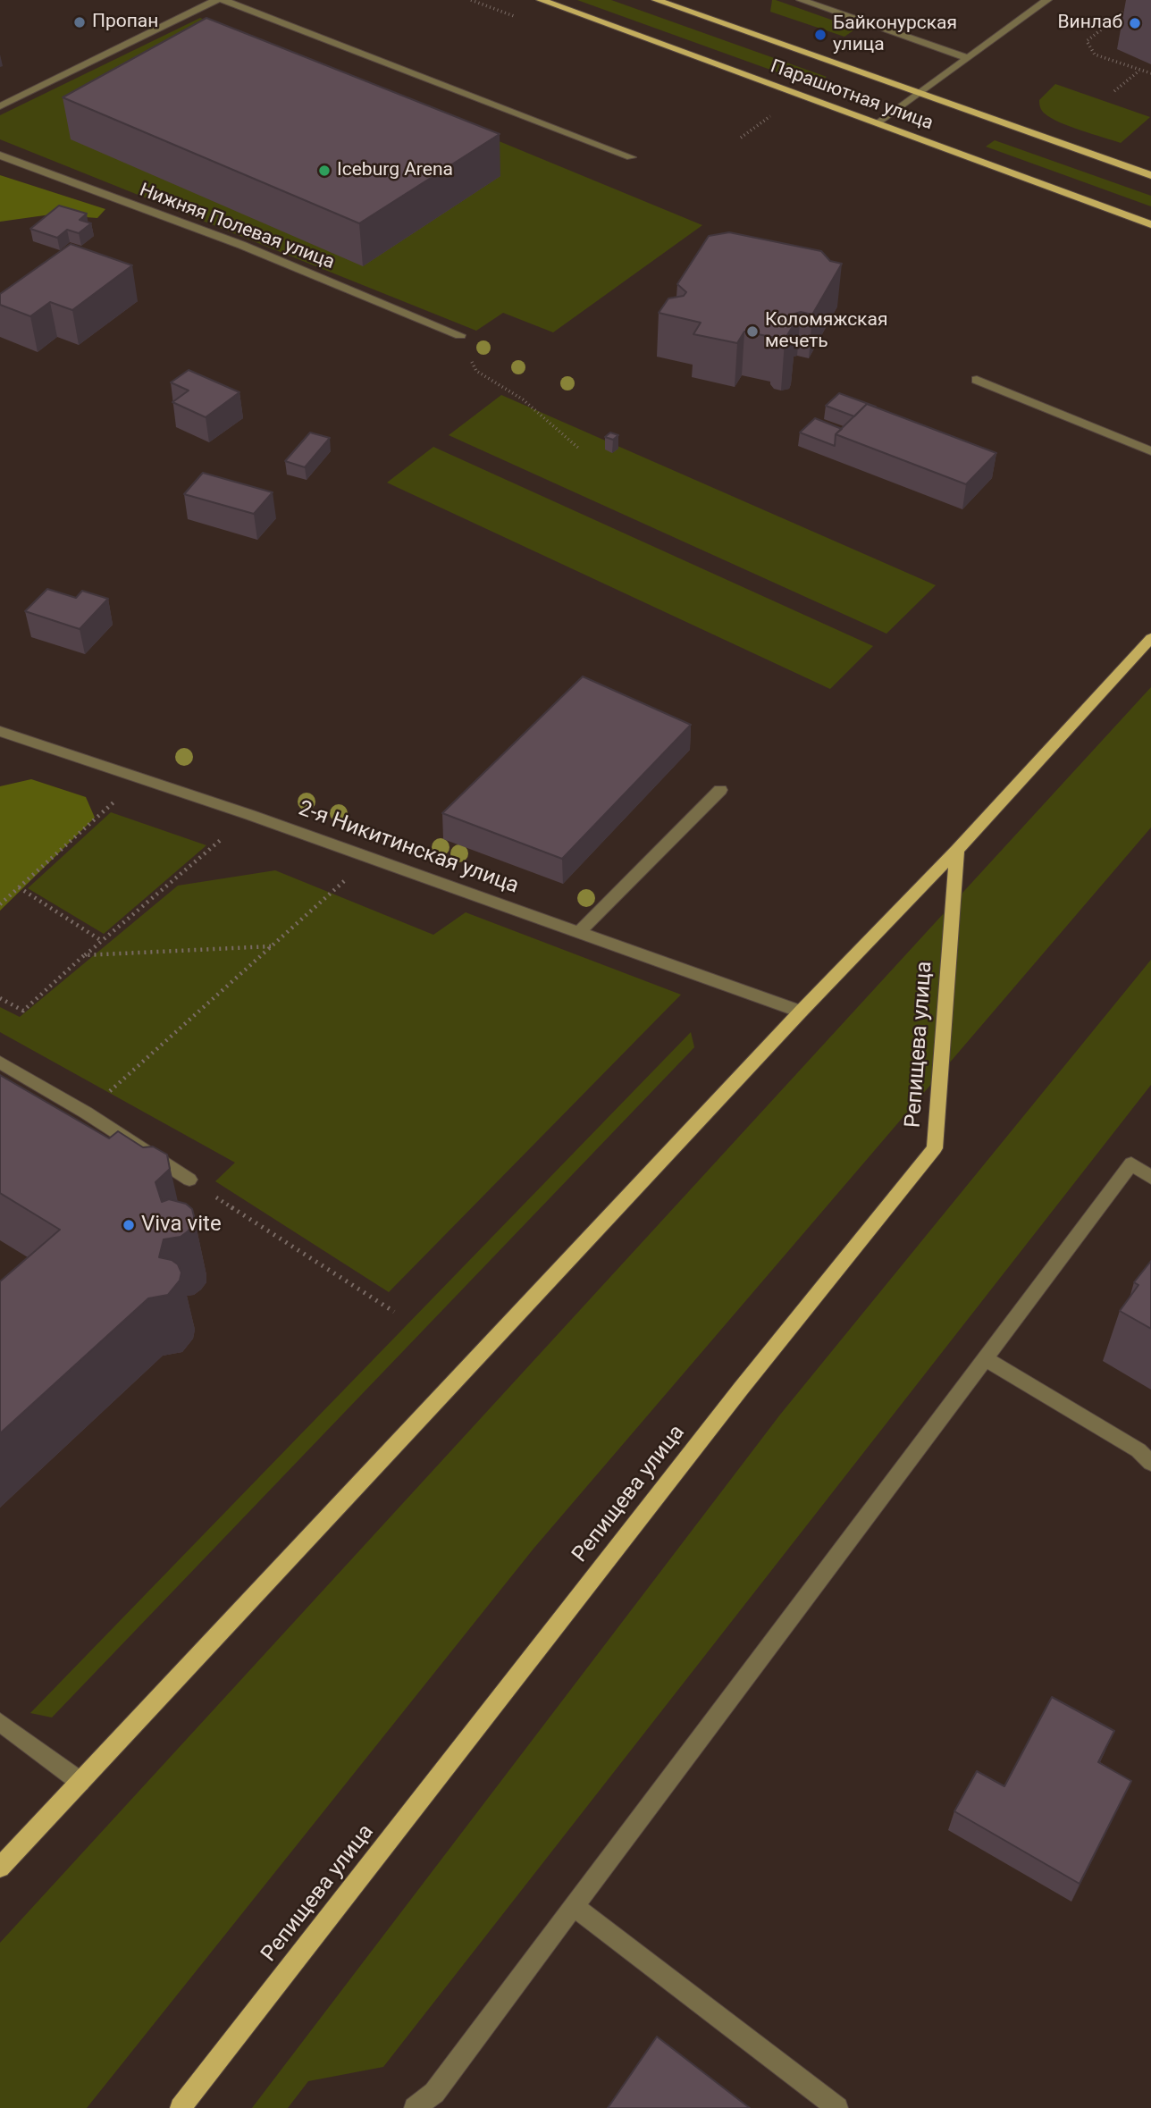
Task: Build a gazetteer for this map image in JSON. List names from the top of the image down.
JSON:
{
  "streets": {
    "main road": ["Парашютная улица", "Репищева улица"],
    "street": ["Нижняя Полевая улица", "2-я Никитинская улица"]
  },
  "places": [
    "Пропан",
    "Винлаб",
    "Байконурская улица",
    "Iceburg Arena",
    "Коломяжская мечеть",
    "Viva vite"
  ]
}
